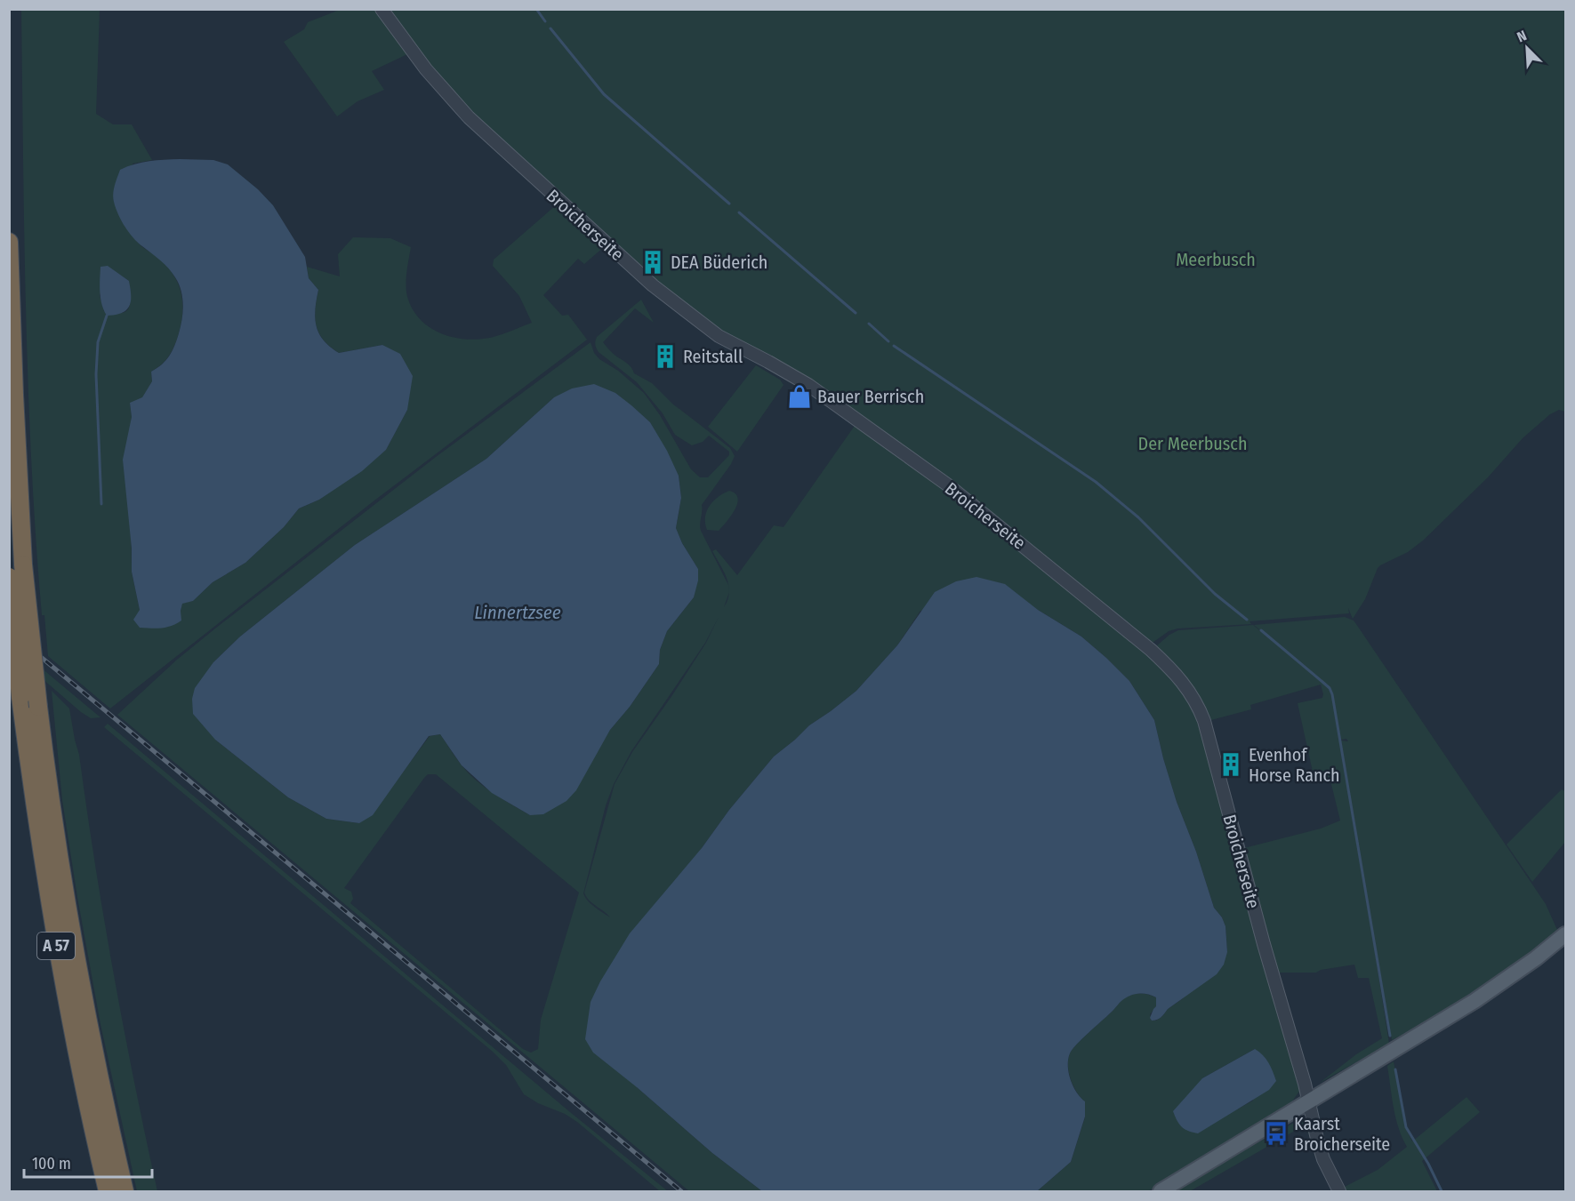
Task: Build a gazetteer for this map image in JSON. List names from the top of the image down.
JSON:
{
  "streets": {
    "highway": ["A 57"],
    "street": ["Broicherseite"]
  },
  "water": ["Linnertzsee"],
  "parks": ["Meerbusch", "Der Meerbusch"],
  "places": {
    "building": ["DEA Büderich", "Reitstall", "Evenhof Horse Ranch"],
    "shop": ["Bauer Berrisch"],
    "bus stop": ["Kaarst Broicherseite"]
  },
  "scale_bar": "100 m",
  "north": "top left"
}
